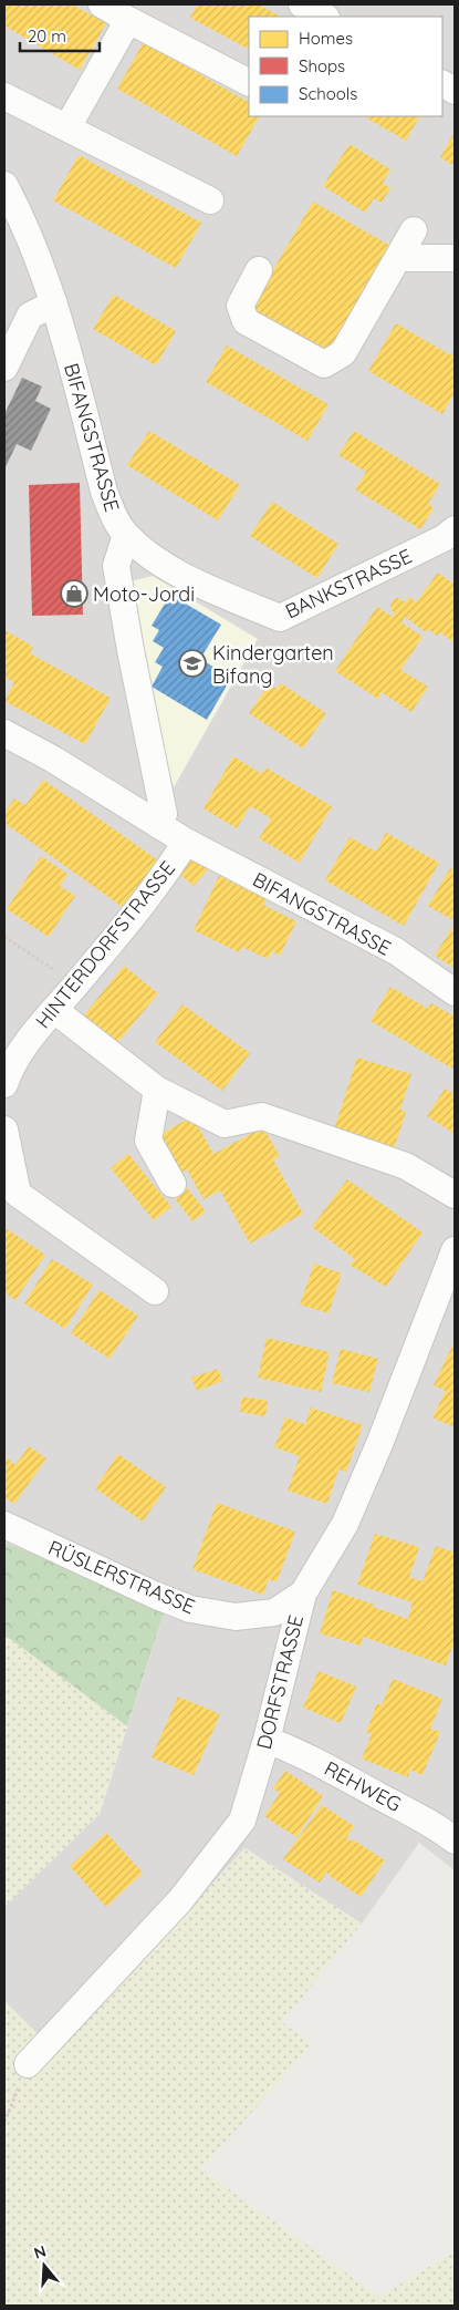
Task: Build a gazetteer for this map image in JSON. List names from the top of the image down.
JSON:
{
  "streets": {
    "street": [
      "BIFANGSTRASSE",
      "BANKSTRASSE",
      "HINTERDORFSTRASSE",
      "RÜSLERSTRASSE",
      "DORFSTRASSE",
      "REHWEG"
    ]
  },
  "crossings": [
    ["BIFANGSTRASSE", "BANKSTRASSE"],
    ["BIFANGSTRASSE", "HINTERDORFSTRASSE"],
    ["RÜSLERSTRASSE", "DORFSTRASSE"],
    ["DORFSTRASSE", "REHWEG"]
  ],
  "places": {
    "shop": ["Moto-Jordi"],
    "school or university": ["Kindergarten Bifang"]
  },
  "legend": ["Homes", "Shops", "Schools"],
  "scale_bar": "20 m",
  "north": "top"
}
